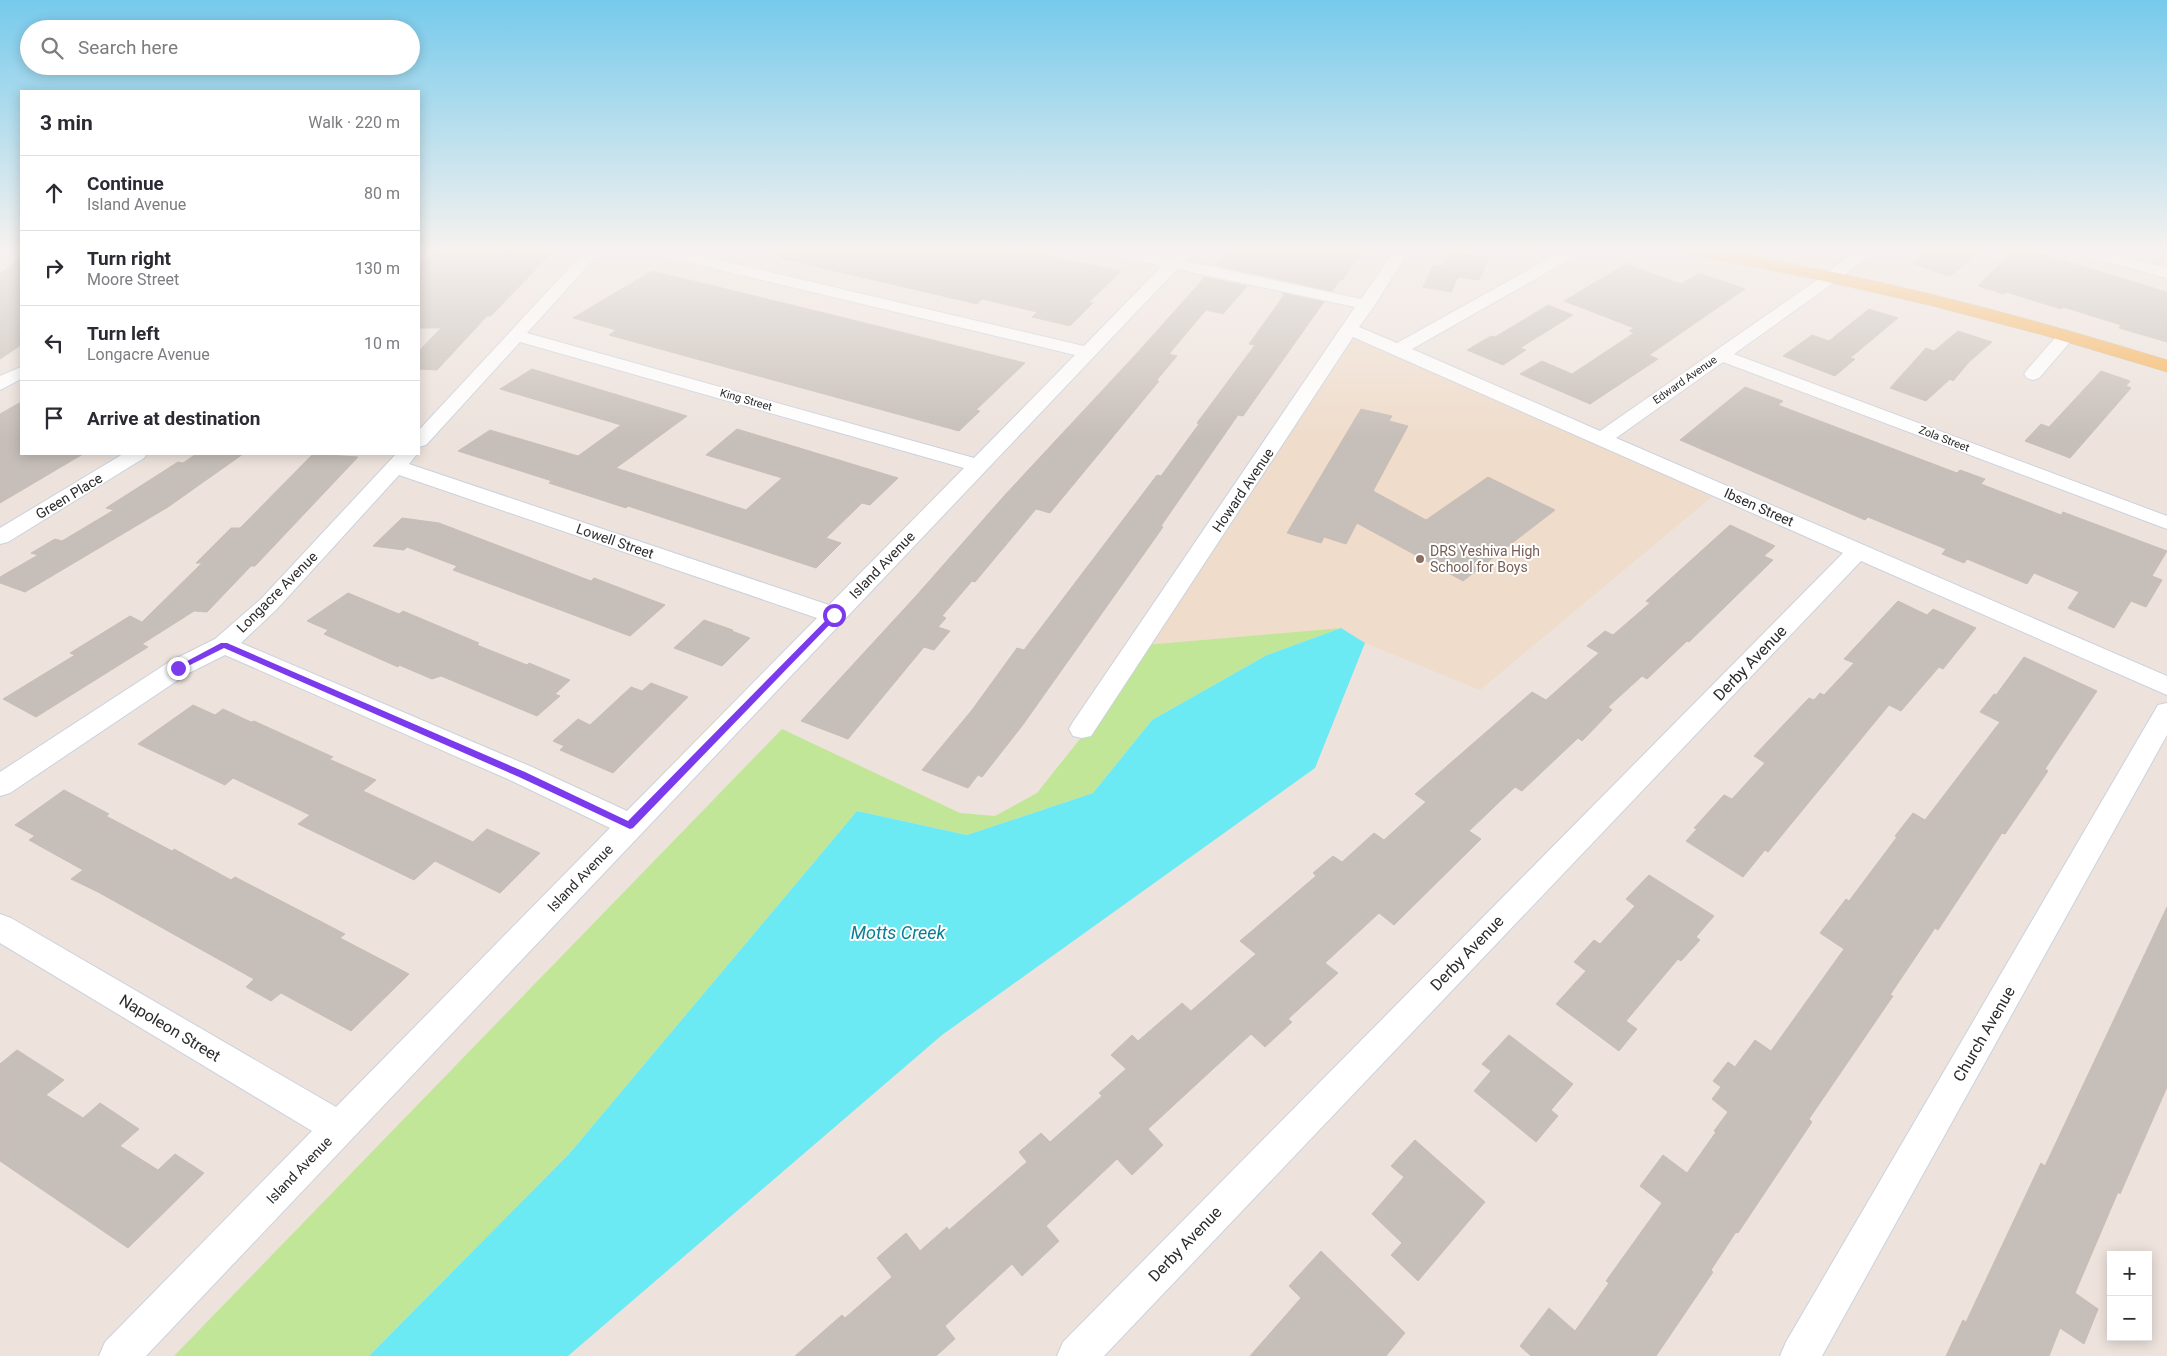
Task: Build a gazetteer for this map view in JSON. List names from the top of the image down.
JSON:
{
  "streets": {
    "street": [
      "Edward Avenue",
      "King Street",
      "Zola Street",
      "Howard Avenue",
      "Green Place",
      "Ibsen Street",
      "Lowell Street",
      "Island Avenue",
      "Longacre Avenue",
      "Derby Avenue",
      "Napoleon Street",
      "Church Avenue"
    ]
  },
  "crossings": [
    ["Edward Avenue", "Zola Street"],
    ["Edward Avenue", "Ibsen Street"],
    ["King Street", "Island Avenue"],
    ["Howard Avenue", "Ibsen Street"],
    ["Ibsen Street", "Derby Avenue"],
    ["Lowell Street", "Island Avenue"],
    ["Lowell Street", "Longacre Avenue"],
    ["Island Avenue", "Napoleon Street"]
  ],
  "water": ["Motts Creek"],
  "places": ["DRS Yeshiva High School for Boys"],
  "page": {
    "search": "Search here",
    "heading": ["3 min", "Walk · 220 m"],
    "list": [
      ["Continue", "Island Avenue", "80 m"],
      ["Turn right", "Moore Street", "130 m"],
      ["Turn left", "Longacre Avenue", "10 m"],
      "Arrive at destination"
    ],
    "map_buttons": ["+", "−"]
  }
}
